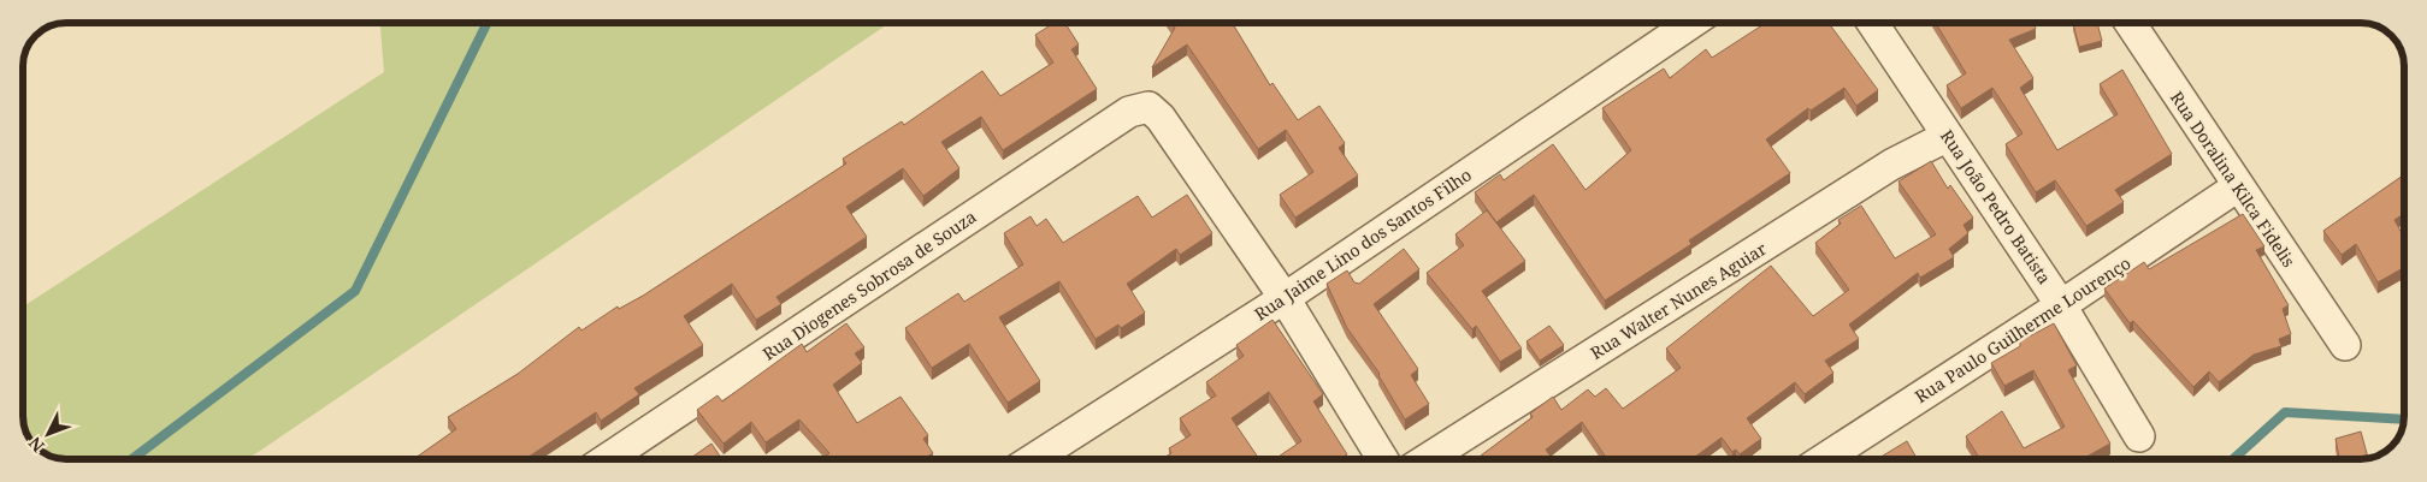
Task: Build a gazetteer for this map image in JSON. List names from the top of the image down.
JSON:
{
  "streets": {
    "street": [
      "Rua Doralina Kilca Fidelis",
      "Rua João Pedro Batista",
      "Rua Jaime Lino dos Santos Filho",
      "Rua Diogenes Sobrosa de Souza",
      "Rua Walter Nunes Aguiar",
      "Rua Paulo Guilherme Lourenço"
    ]
  },
  "crossings": [
    ["Rua Doralina Kilca Fidelis", "Rua Paulo Guilherme Lourenço"],
    ["Rua João Pedro Batista", "Rua Walter Nunes Aguiar"],
    ["Rua João Pedro Batista", "Rua Paulo Guilherme Lourenço"],
    ["Rua Jaime Lino dos Santos Filho", "Rua Diogenes Sobrosa de Souza"]
  ],
  "north": "bottom left"
}
